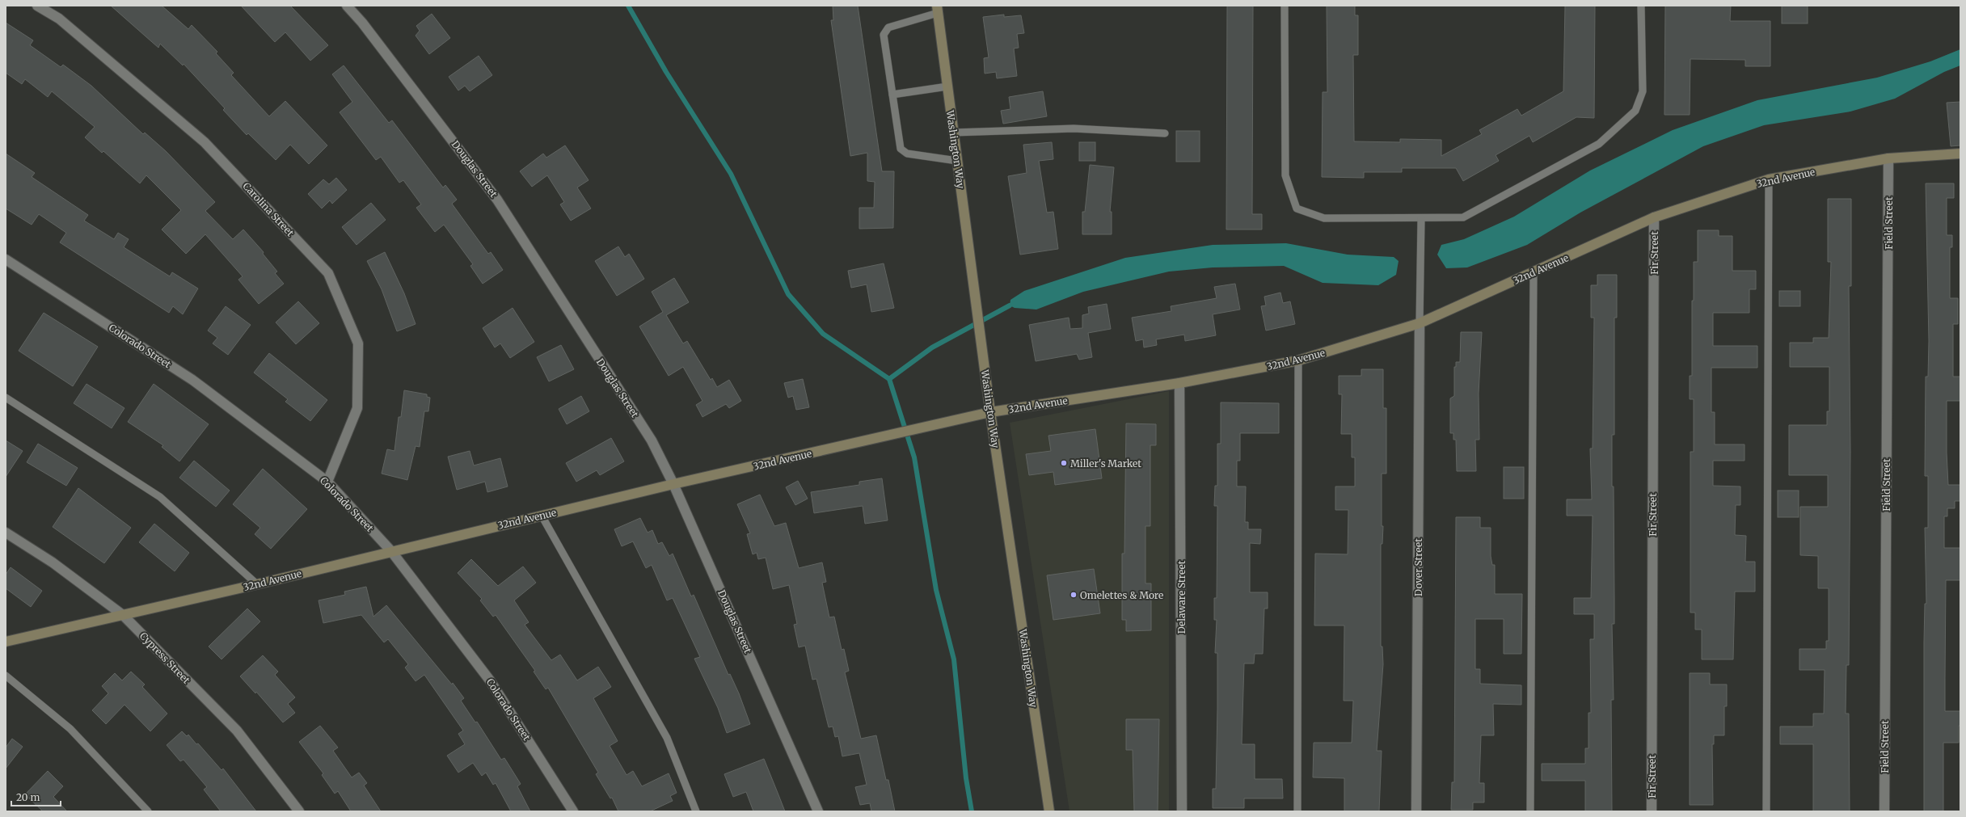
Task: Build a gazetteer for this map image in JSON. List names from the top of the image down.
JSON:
{
  "streets": {
    "street": [
      "Washington Way",
      "Douglas Street",
      "32nd Avenue",
      "Carolina Street",
      "Field Street",
      "Fir Street",
      "Colorado Street",
      "Dover Street",
      "Delaware Street",
      "Cypress Street"
    ]
  },
  "crossings": [
    ["Washington Way", "32nd Avenue"],
    ["Douglas Street", "32nd Avenue"],
    ["32nd Avenue", "Field Street"],
    ["32nd Avenue", "Fir Street"],
    ["32nd Avenue", "Colorado Street"],
    ["32nd Avenue", "Dover Street"],
    ["32nd Avenue", "Delaware Street"],
    ["32nd Avenue", "Cypress Street"],
    ["Carolina Street", "Colorado Street"]
  ],
  "places": ["Miller's Market", "Omelettes & More"],
  "scale_bar": "20 m"
}
